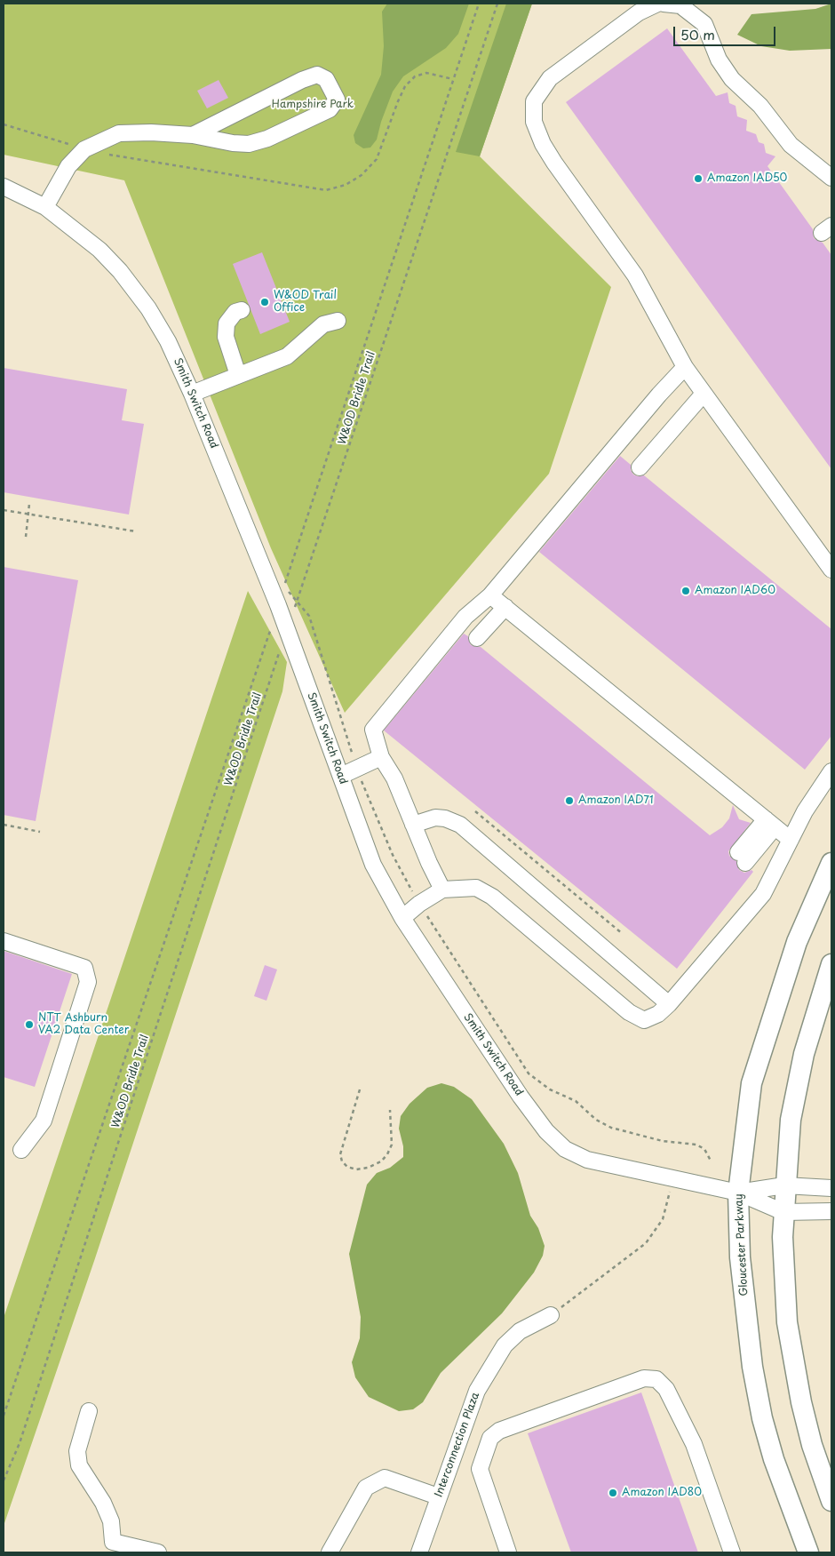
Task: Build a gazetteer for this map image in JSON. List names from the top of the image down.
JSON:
{
  "streets": {
    "main road": ["Gloucester Parkway"],
    "street": ["Smith Switch Road", "Interconnection Plaza"],
    "path": ["W&OD Bridle Trail"]
  },
  "crossings": [
    ["W&OD Bridle Trail", "Smith Switch Road"],
    ["Smith Switch Road", "Gloucester Parkway"]
  ],
  "parks": ["Hampshire Park"],
  "places": [
    "Amazon IAD50",
    "W&OD Trail Office",
    "Amazon IAD60",
    "Amazon IAD71",
    "NTT Ashburn VA2 Data Center",
    "Amazon IAD80"
  ],
  "scale_bar": "50 m"
}
